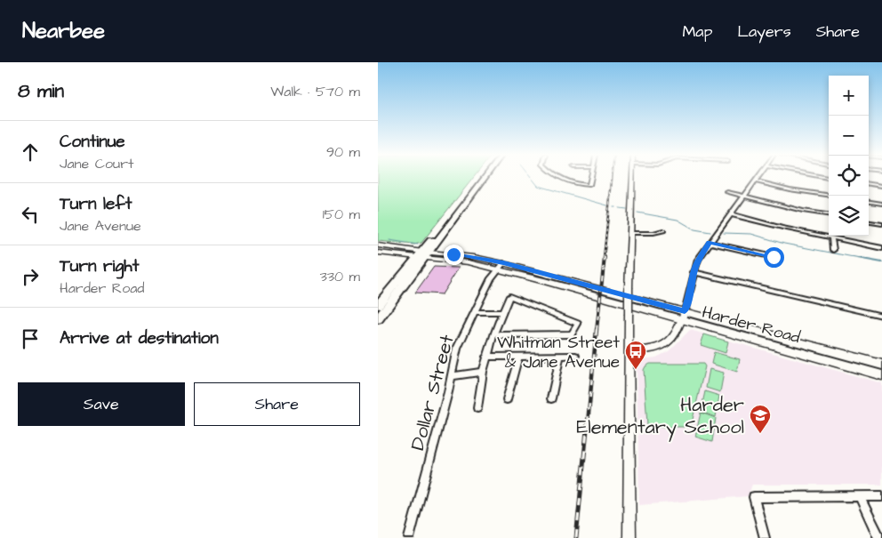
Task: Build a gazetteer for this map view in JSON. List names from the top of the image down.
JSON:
{
  "streets": {
    "main road": ["Harder Road"],
    "street": ["Dollar Street"]
  },
  "crossings": [
    ["Harder Road", "Dollar Street"]
  ],
  "places": {
    "bus stop": ["Whitman Street & Jane Avenue"],
    "school or university": ["Harder Elementary School"]
  },
  "page": {
    "header": "Nearbee",
    "nav": ["Map", "Layers", "Share"],
    "heading": ["8 min", "Walk · 570 m"],
    "map_buttons": ["+", "−"],
    "list": [
      ["Continue", "Jane Court", "90 m"],
      ["Turn left", "Jane Avenue", "150 m"],
      ["Turn right", "Harder Road", "330 m"],
      "Arrive at destination"
    ],
    "buttons": ["Save", "Share"]
  }
}
